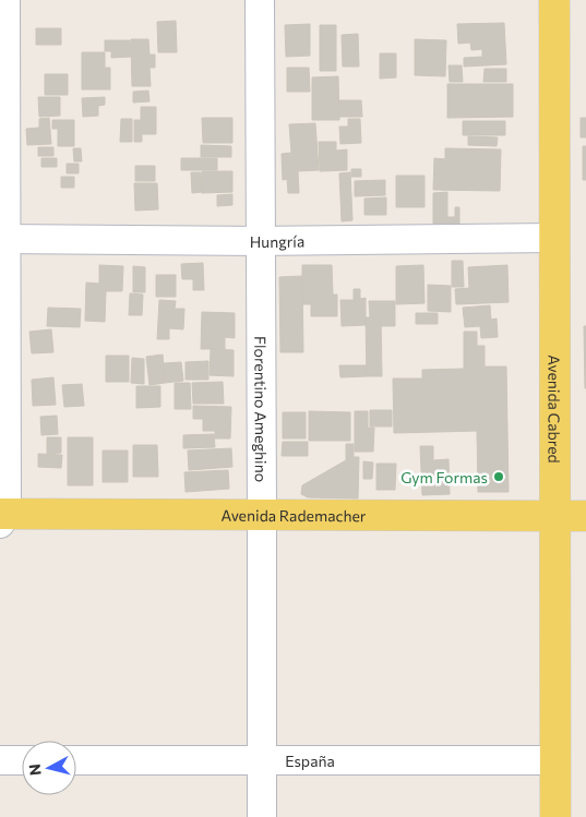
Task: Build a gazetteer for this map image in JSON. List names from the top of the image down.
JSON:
{
  "streets": {
    "main road": ["Avenida Cabred", "Avenida Rademacher"],
    "street": ["Hungría", "Florentino Ameghino", "España"]
  },
  "crossings": [
    ["Hungría", "Florentino Ameghino"],
    ["Hungría", "Avenida Cabred"],
    ["Florentino Ameghino", "Avenida Rademacher"],
    ["Florentino Ameghino", "España"],
    ["Avenida Cabred", "Avenida Rademacher"],
    ["Avenida Cabred", "España"]
  ],
  "places": ["Gym Formas"],
  "north": "left"
}
